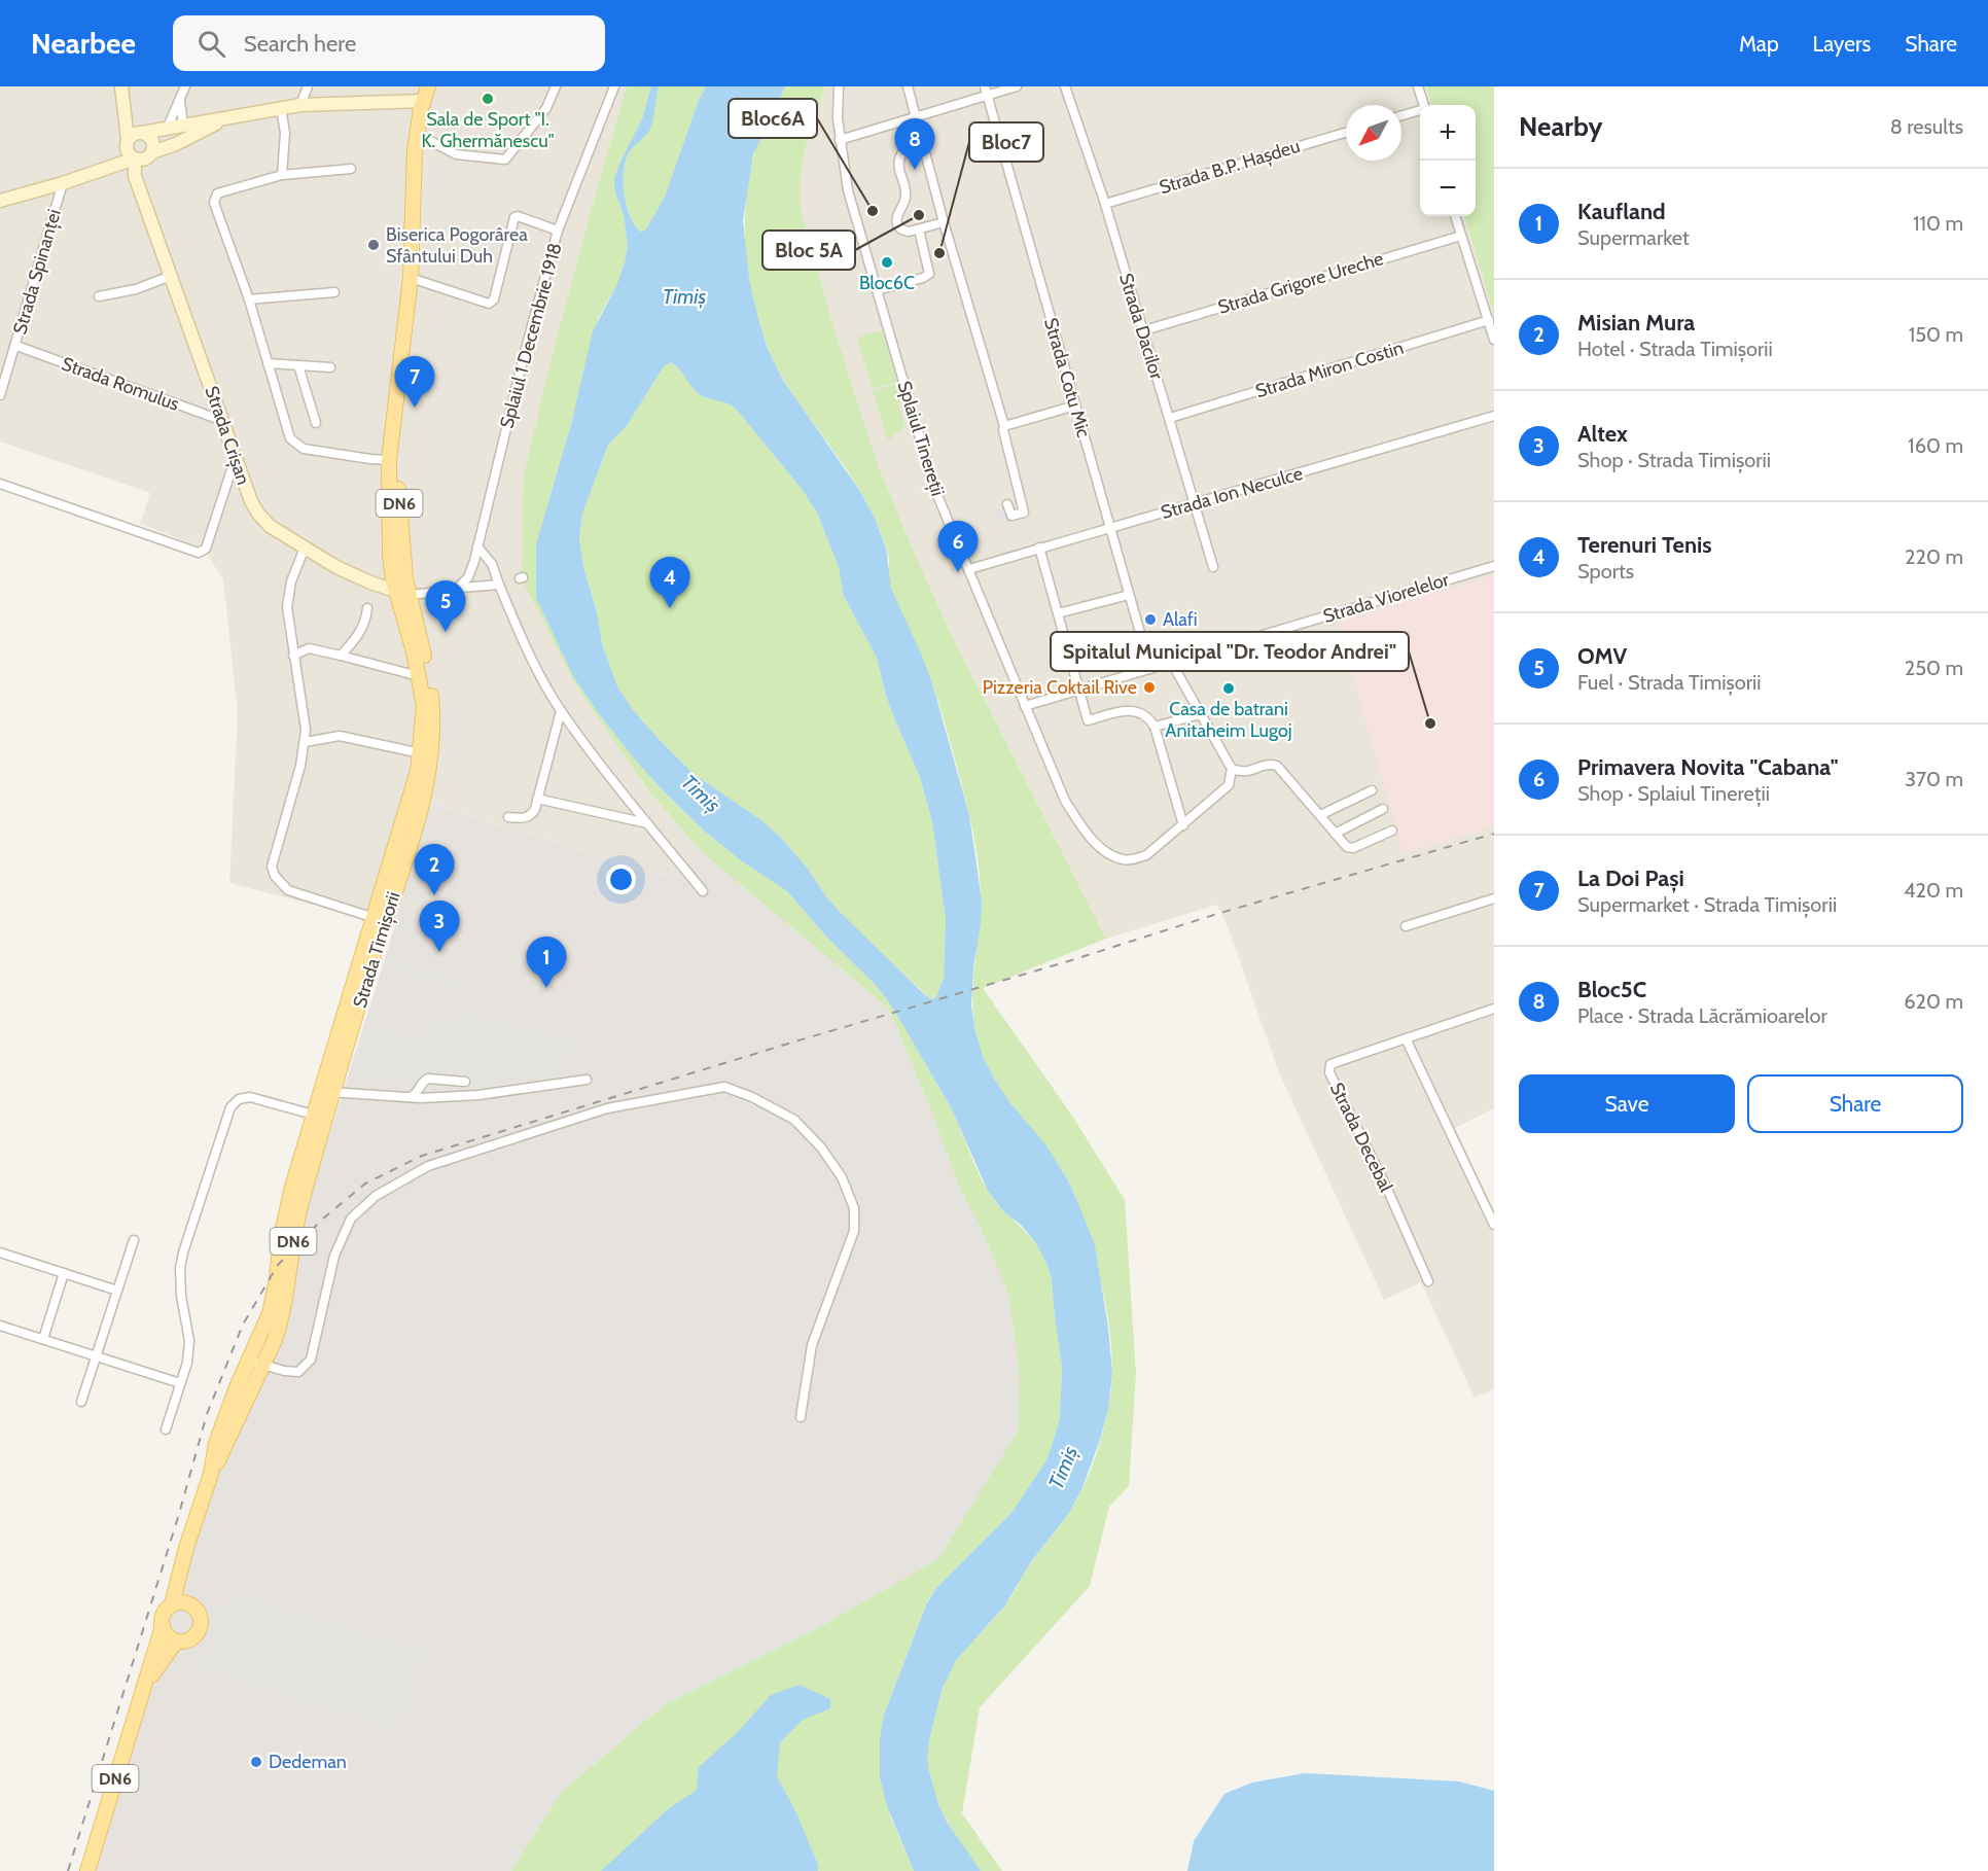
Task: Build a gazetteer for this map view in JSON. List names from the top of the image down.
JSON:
{
  "streets": {
    "main road": ["DN6", "Strada Timișorii"],
    "street": [
      "Strada B.P. Hașdeu",
      "Strada Spinanței",
      "Strada Grigore Ureche",
      "Strada Dacilor",
      "Splaiul 1 Decembrie 1918",
      "Strada Miron Costin",
      "Strada Cotu Mic",
      "Strada Romulus",
      "Strada Crișan",
      "Splaiul Tinereții",
      "Strada Ion Neculce",
      "Strada Viorelelor",
      "Strada Decebal"
    ]
  },
  "crossings": [
    ["Strada B.P. Hașdeu", "Strada Dacilor"],
    ["Strada Spinanței", "Strada Romulus"],
    ["Strada Grigore Ureche", "Strada Dacilor"],
    ["Strada Dacilor", "Strada Miron Costin"],
    ["Strada Dacilor", "Strada Ion Neculce"],
    ["Strada Cotu Mic", "Strada Ion Neculce"],
    ["Strada Cotu Mic", "Strada Viorelelor"],
    ["Strada Romulus", "Strada Crișan"],
    ["Strada Crișan", "Strada Timișorii"],
    ["Splaiul Tinereții", "Strada Ion Neculce"],
    ["Splaiul Tinereții", "Strada Viorelelor"],
    ["DN6", "Strada Timișorii"]
  ],
  "water": ["Timiș"],
  "places": [
    "Sala de Sport \"I. K. Ghermănescu\"",
    "Bloc6A",
    "Bloc 5A",
    "Biserica Pogorârea Sfântului Duh",
    "Bloc7",
    "Bloc6C",
    "Alafi",
    "Pizzeria Coktail Rive",
    "Casa de batrani Anitaheim Lugoj",
    "Spitalul Municipal \"Dr. Teodor Andrei\"",
    "Dedeman"
  ],
  "north": "bottom left",
  "page": {
    "header": "Nearbee",
    "search": "Search here",
    "nav": ["Map", "Layers", "Share"],
    "heading": ["Nearby", "8 results"],
    "map_buttons": ["+", "−"],
    "pins": [
      "8",
      "7",
      "6",
      "4",
      "5",
      "2",
      "3",
      "1"
    ],
    "list": [
      {
        "mark": "1",
        "name": "Kaufland",
        "note": "Supermarket",
        "value": "110 m"
      },
      {
        "mark": "2",
        "name": "Misian Mura",
        "note": "Hotel · Strada Timișorii",
        "value": "150 m"
      },
      {
        "mark": "3",
        "name": "Altex",
        "note": "Shop · Strada Timișorii",
        "value": "160 m"
      },
      {
        "mark": "4",
        "name": "Terenuri Tenis",
        "note": "Sports",
        "value": "220 m"
      },
      {
        "mark": "5",
        "name": "OMV",
        "note": "Fuel · Strada Timișorii",
        "value": "250 m"
      },
      {
        "mark": "6",
        "name": "Primavera Novita \"Cabana\"",
        "note": "Shop · Splaiul Tinereții",
        "value": "370 m"
      },
      {
        "mark": "7",
        "name": "La Doi Pași",
        "note": "Supermarket · Strada Timișorii",
        "value": "420 m"
      },
      {
        "mark": "8",
        "name": "Bloc5C",
        "note": "Place · Strada Lăcrămioarelor",
        "value": "620 m"
      }
    ],
    "buttons": ["Save", "Share"]
  }
}
